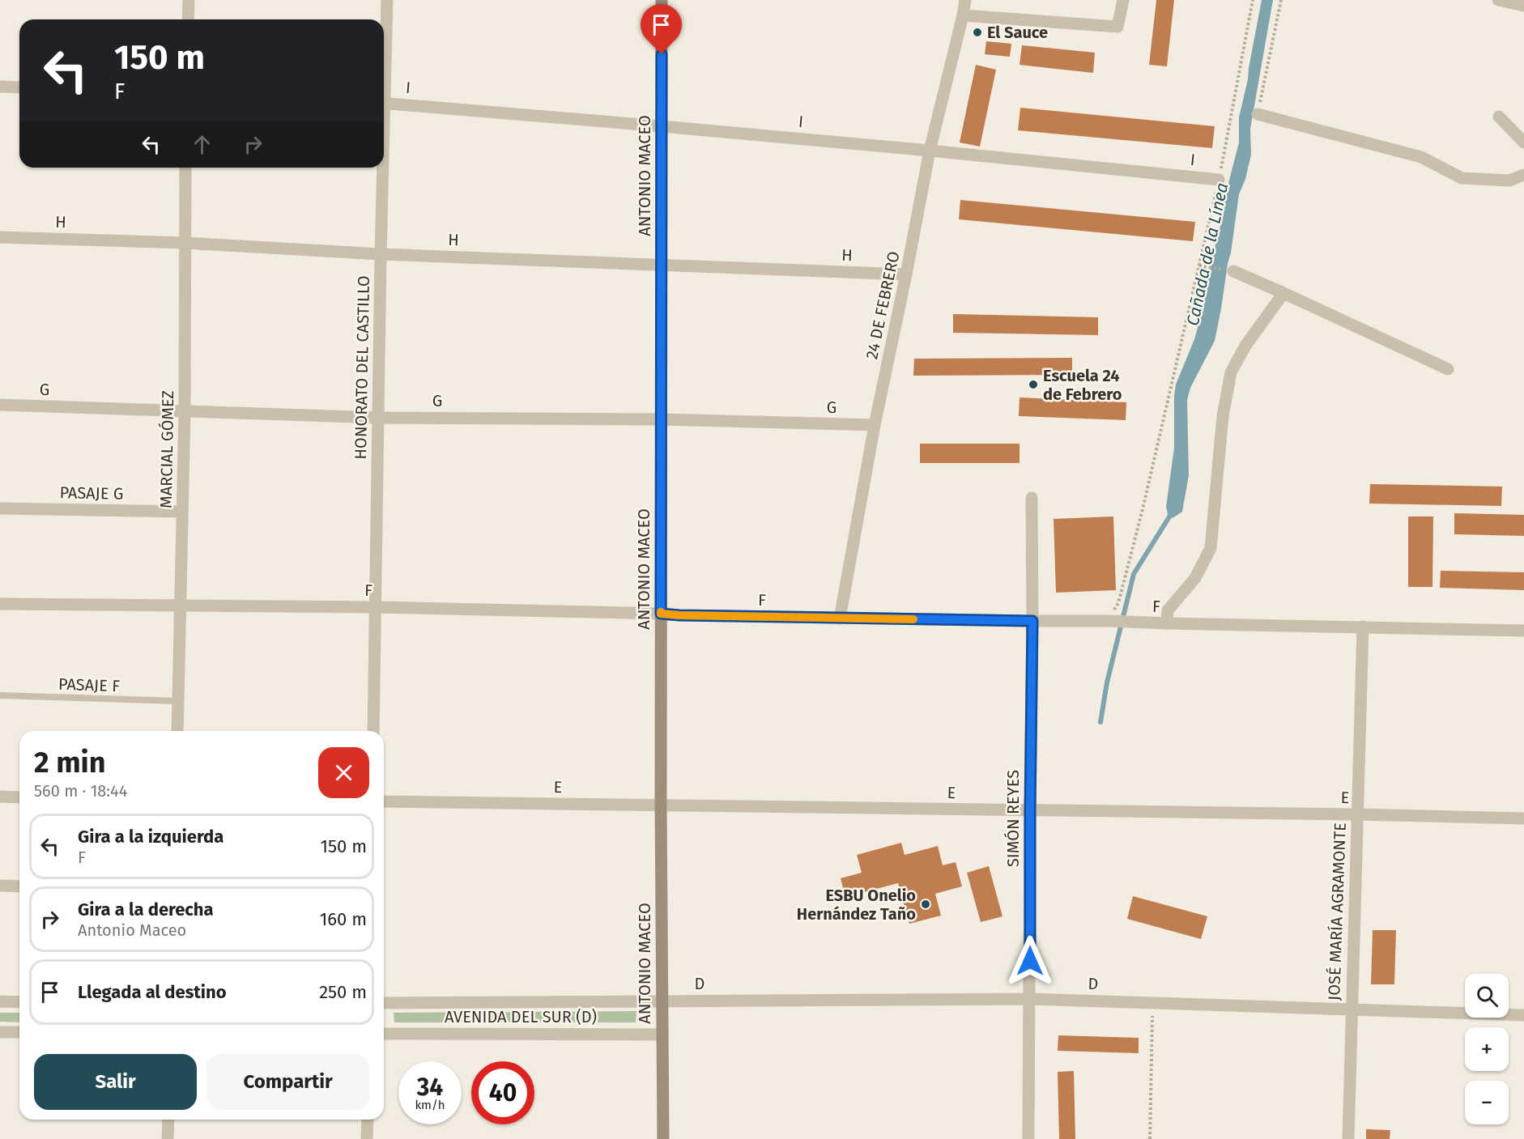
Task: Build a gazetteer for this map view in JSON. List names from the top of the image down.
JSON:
{
  "streets": {
    "main road": ["ANTONIO MACEO"],
    "street": [
      "I",
      "H",
      "24 DE FEBRERO",
      "HONORATO DEL CASTILLO",
      "G",
      "MARCIAL GÓMEZ",
      "PASAJE G",
      "F",
      "E",
      "SIMÓN REYES",
      "JOSÉ MARÍA AGRAMONTE",
      "D",
      "AVENIDA DEL SUR (D)"
    ],
    "lane": ["PASAJE F"]
  },
  "crossings": [
    ["I", "ANTONIO MACEO"],
    ["I", "24 DE FEBRERO"],
    ["ANTONIO MACEO", "H"],
    ["ANTONIO MACEO", "G"],
    ["ANTONIO MACEO", "F"],
    ["ANTONIO MACEO", "E"],
    ["ANTONIO MACEO", "D"],
    ["ANTONIO MACEO", "AVENIDA DEL SUR (D)"],
    ["H", "24 DE FEBRERO"],
    ["H", "HONORATO DEL CASTILLO"],
    ["H", "MARCIAL GÓMEZ"],
    ["24 DE FEBRERO", "G"],
    ["24 DE FEBRERO", "F"],
    ["HONORATO DEL CASTILLO", "G"],
    ["HONORATO DEL CASTILLO", "F"],
    ["G", "MARCIAL GÓMEZ"],
    ["MARCIAL GÓMEZ", "PASAJE G"],
    ["MARCIAL GÓMEZ", "F"],
    ["MARCIAL GÓMEZ", "PASAJE F"],
    ["F", "SIMÓN REYES"],
    ["F", "JOSÉ MARÍA AGRAMONTE"],
    ["E", "SIMÓN REYES"],
    ["E", "JOSÉ MARÍA AGRAMONTE"],
    ["SIMÓN REYES", "D"],
    ["JOSÉ MARÍA AGRAMONTE", "D"],
    ["D", "AVENIDA DEL SUR (D)"]
  ],
  "water": ["Cañada de la Línea"],
  "places": ["El Sauce", "Escuela 24 de Febrero", "ESBU Onelio Hernández Taño"],
  "page": {
    "turn": ["150 m", "F"],
    "heading": ["2 min", "560 m · 18:44"],
    "list": [
      {
        "name": "Gira a la izquierda",
        "note": "F",
        "value": "150 m"
      },
      {
        "name": "Gira a la derecha",
        "note": "Antonio Maceo",
        "value": "160 m"
      },
      {
        "name": "Llegada al destino",
        "value": "250 m"
      }
    ],
    "map_buttons": ["+", "−"],
    "buttons": ["Salir", "Compartir"],
    "speed": "34 km/h",
    "limit": "40"
  }
}
